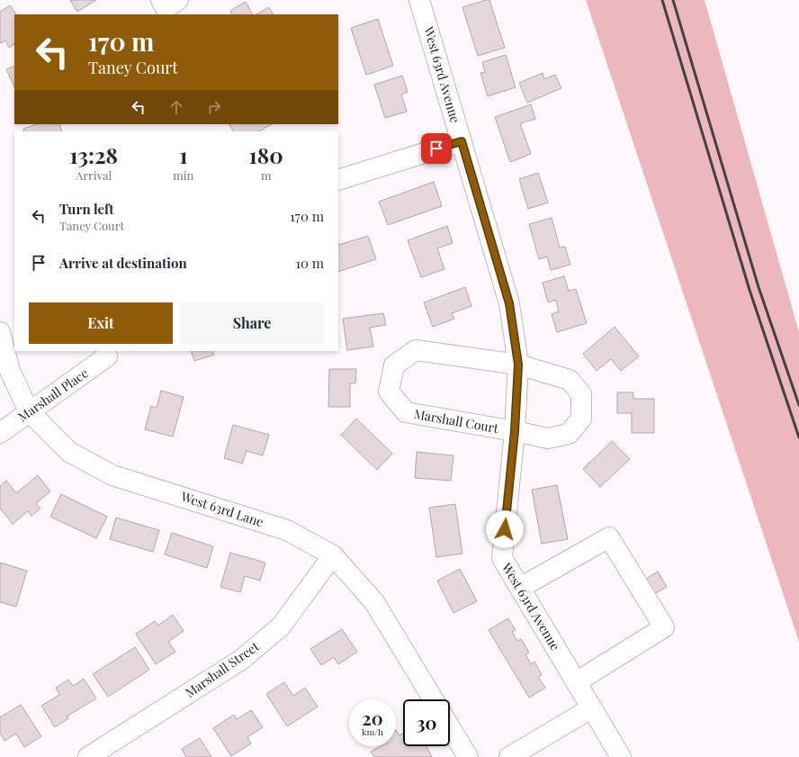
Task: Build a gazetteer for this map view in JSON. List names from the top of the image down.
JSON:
{
  "streets": {
    "street": [
      "West 63rd Avenue",
      "Marshall Place",
      "Marshall Court",
      "West 63rd Lane",
      "Marshall Street"
    ]
  },
  "crossings": [
    ["West 63rd Avenue", "Marshall Court"],
    ["Marshall Place", "West 63rd Lane"],
    ["West 63rd Lane", "Marshall Street"]
  ],
  "page": {
    "turn": ["170 m", "Taney Court"],
    "eta": [
      "13:28",
      "Arrival",
      "1",
      "min",
      "180",
      "m"
    ],
    "list": [
      {
        "name": "Turn left",
        "note": "Taney Court",
        "value": "170 m"
      },
      {
        "name": "Arrive at destination",
        "value": "10 m"
      }
    ],
    "buttons": ["Exit", "Share"],
    "speed": "20 km/h",
    "limit": "30"
  }
}
